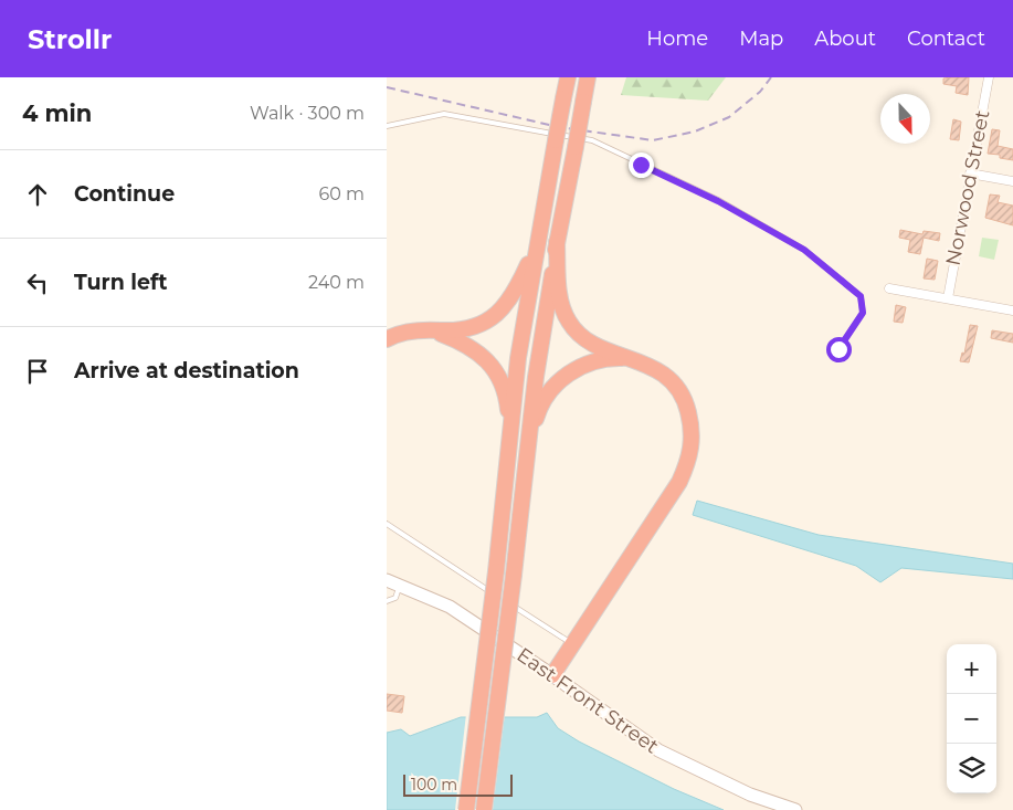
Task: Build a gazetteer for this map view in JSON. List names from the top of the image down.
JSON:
{
  "streets": {
    "street": ["Norwood Street", "East Front Street"]
  },
  "scale_bar": "100 m",
  "north": "bottom",
  "page": {
    "header": "Strollr",
    "nav": [
      "Home",
      "Map",
      "About",
      "Contact"
    ],
    "heading": ["4 min", "Walk · 300 m"],
    "list": [
      ["Continue", "60 m"],
      ["Turn left", "240 m"],
      "Arrive at destination"
    ],
    "map_buttons": ["+", "−"],
    "scale": "100 m"
  }
}
